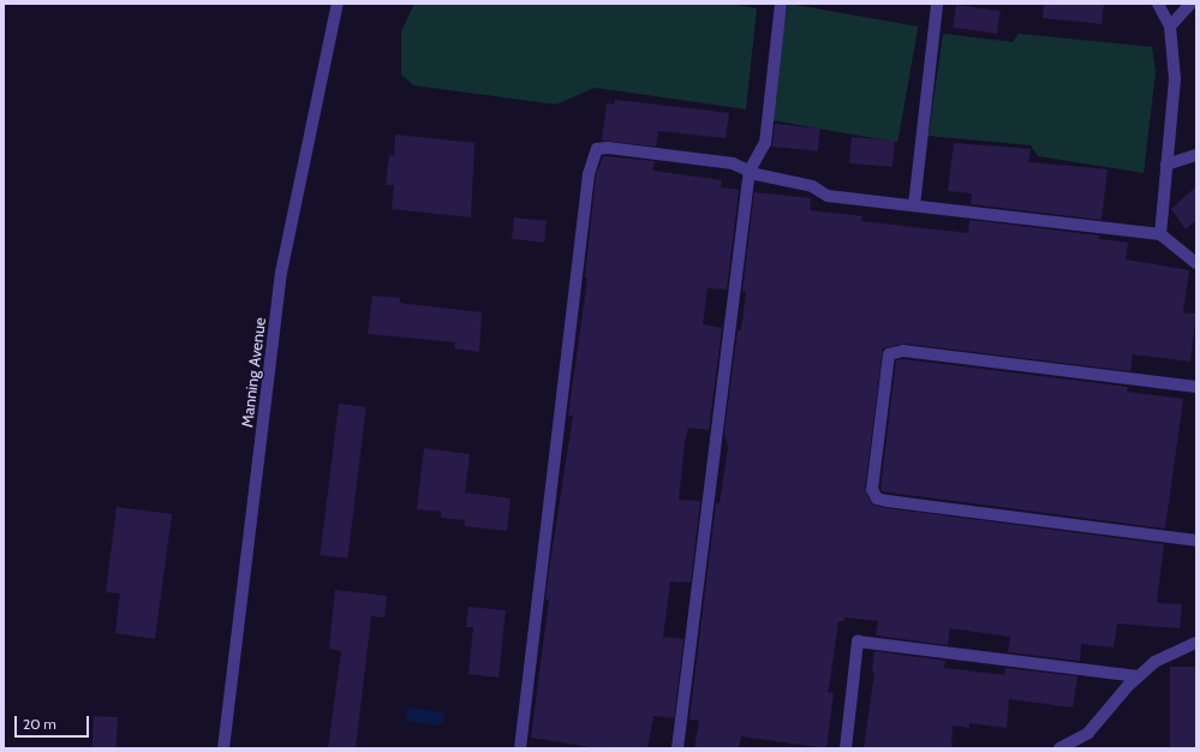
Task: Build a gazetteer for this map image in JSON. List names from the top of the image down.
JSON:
{
  "streets": {
    "street": ["Manning Avenue"]
  },
  "scale_bar": "20 m"
}
